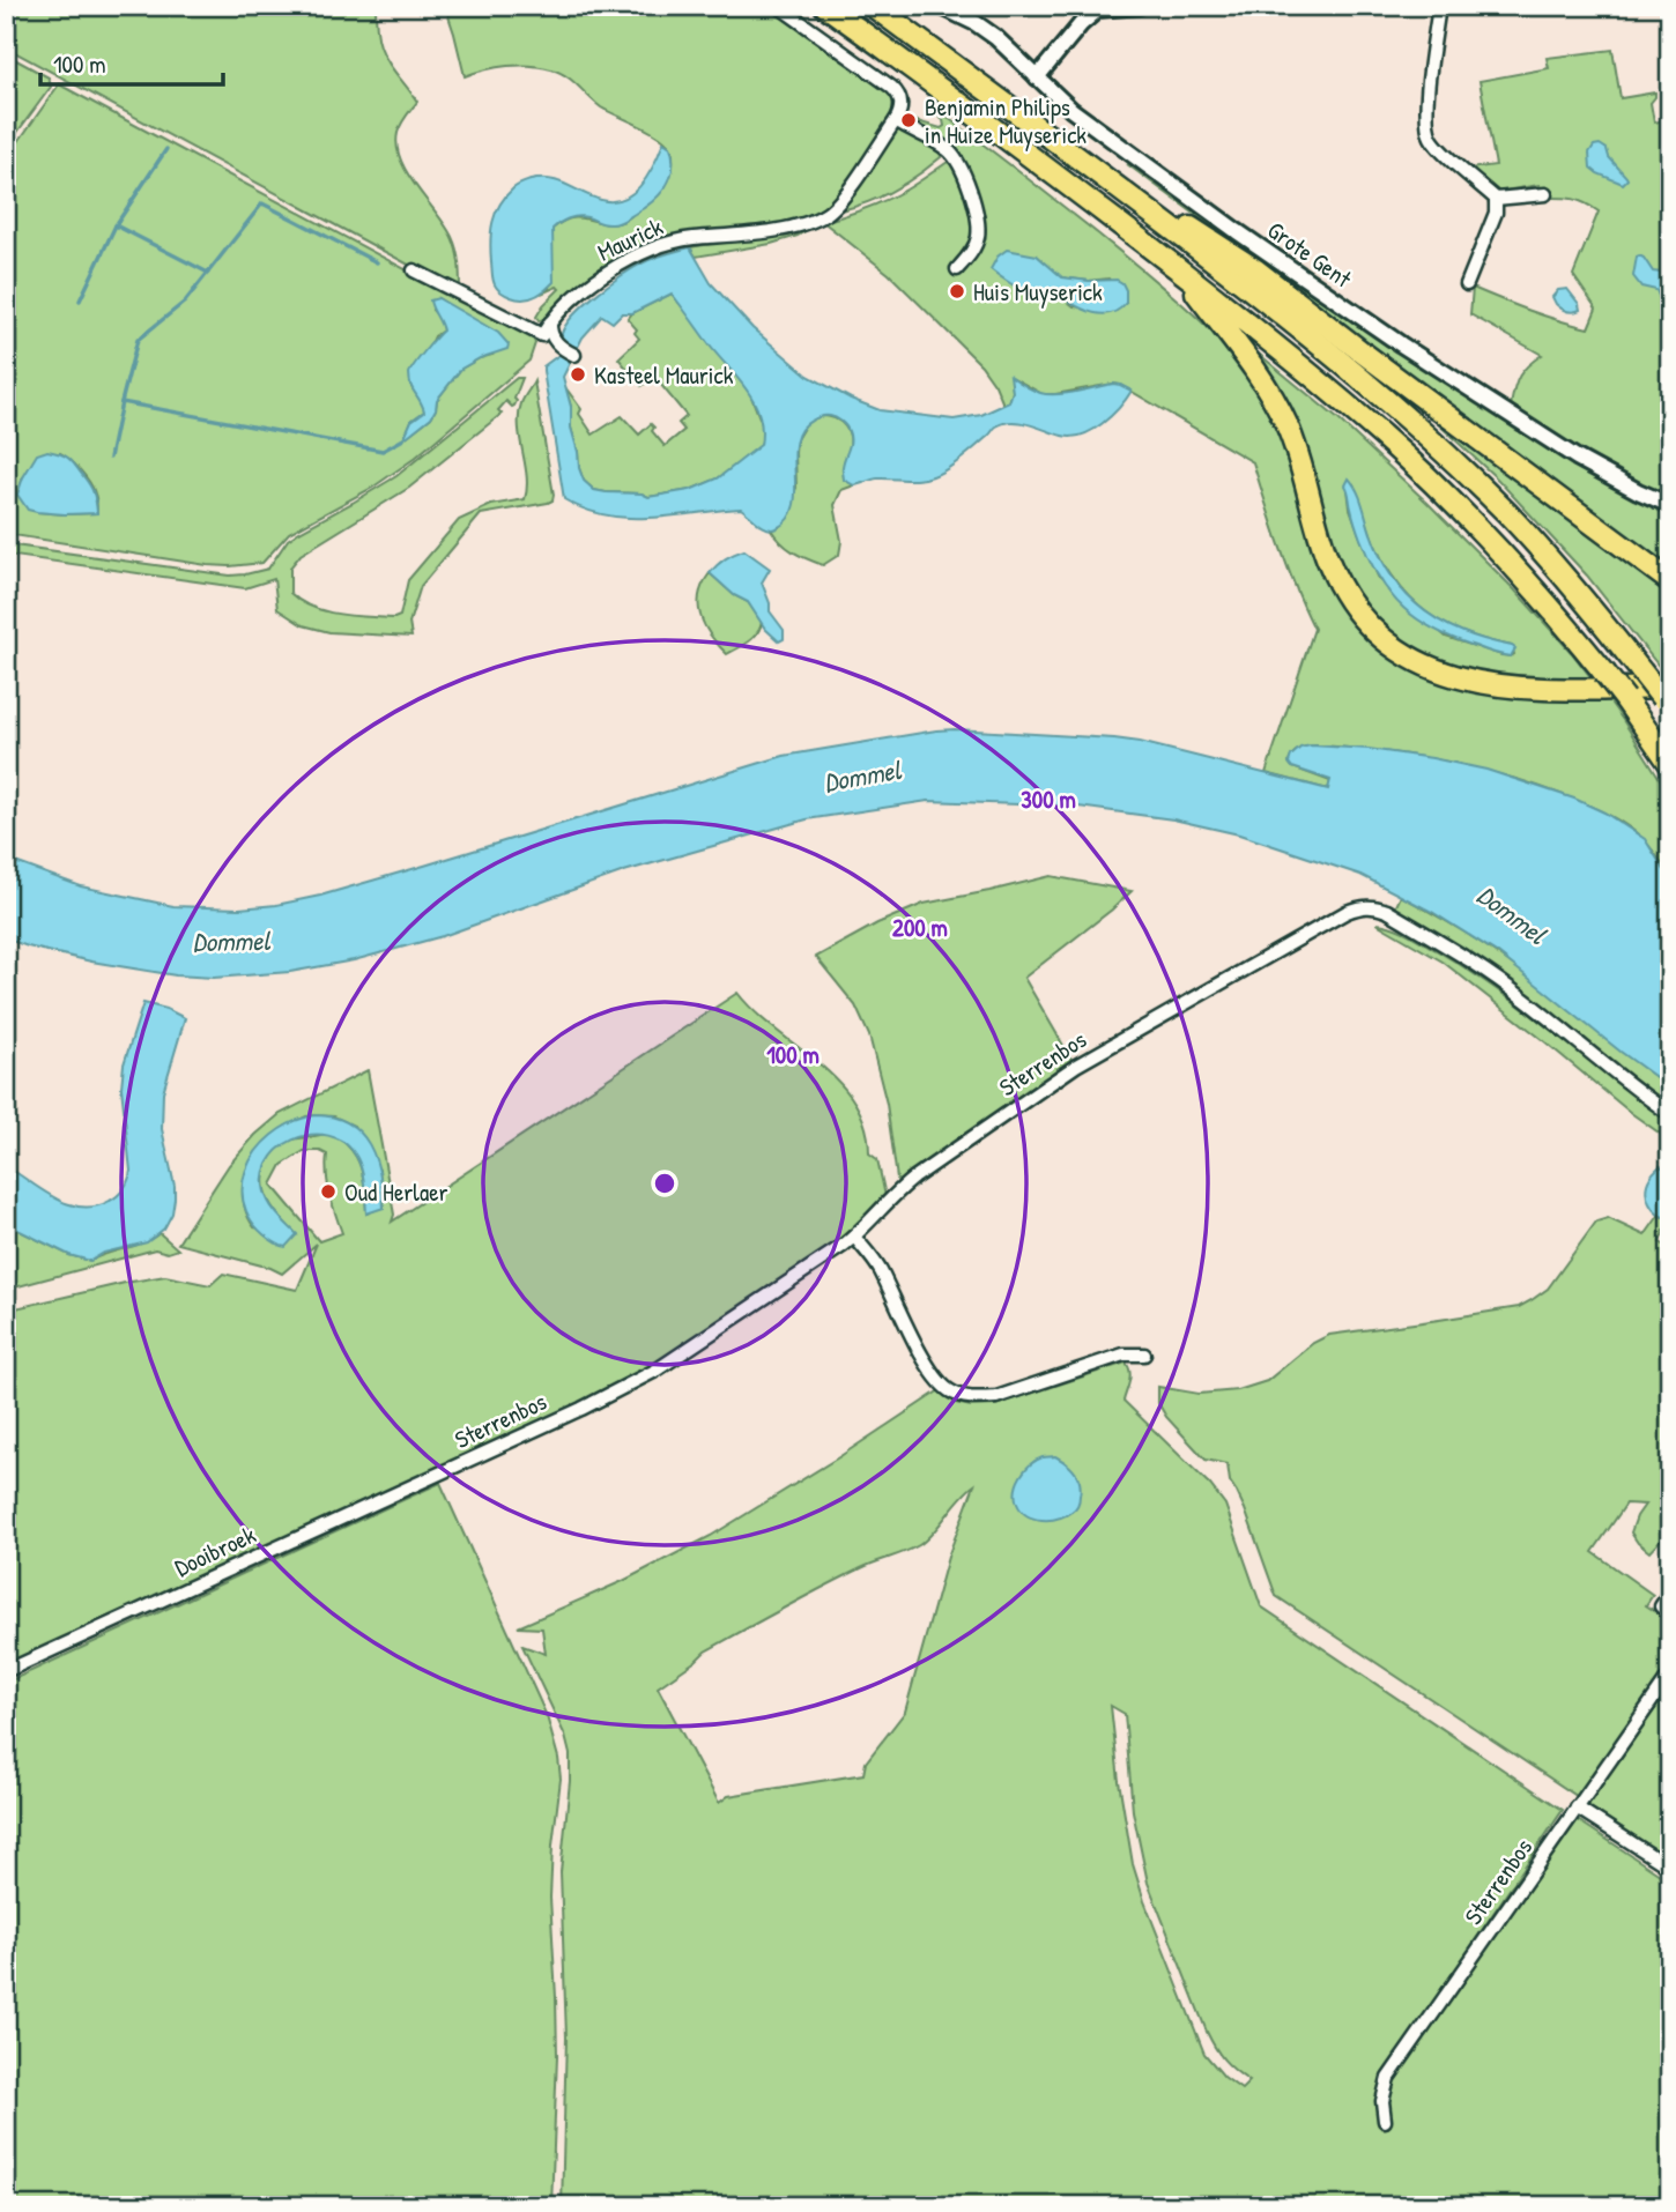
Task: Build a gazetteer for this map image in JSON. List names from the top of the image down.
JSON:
{
  "streets": {
    "street": [
      "Maurick",
      "Grote Gent",
      "Sterrenbos",
      "Dooibroek"
    ]
  },
  "crossings": [
    ["Sterrenbos", "Dooibroek"]
  ],
  "water": ["Dommel"],
  "places": [
    "Benjamin Philips in Huize Muyserick",
    "Huis Muyserick",
    "Kasteel Maurick",
    "Oud Herlaer"
  ],
  "scale_bar": "100 m",
  "rings": ["300 m", "200 m", "100 m"]
}
